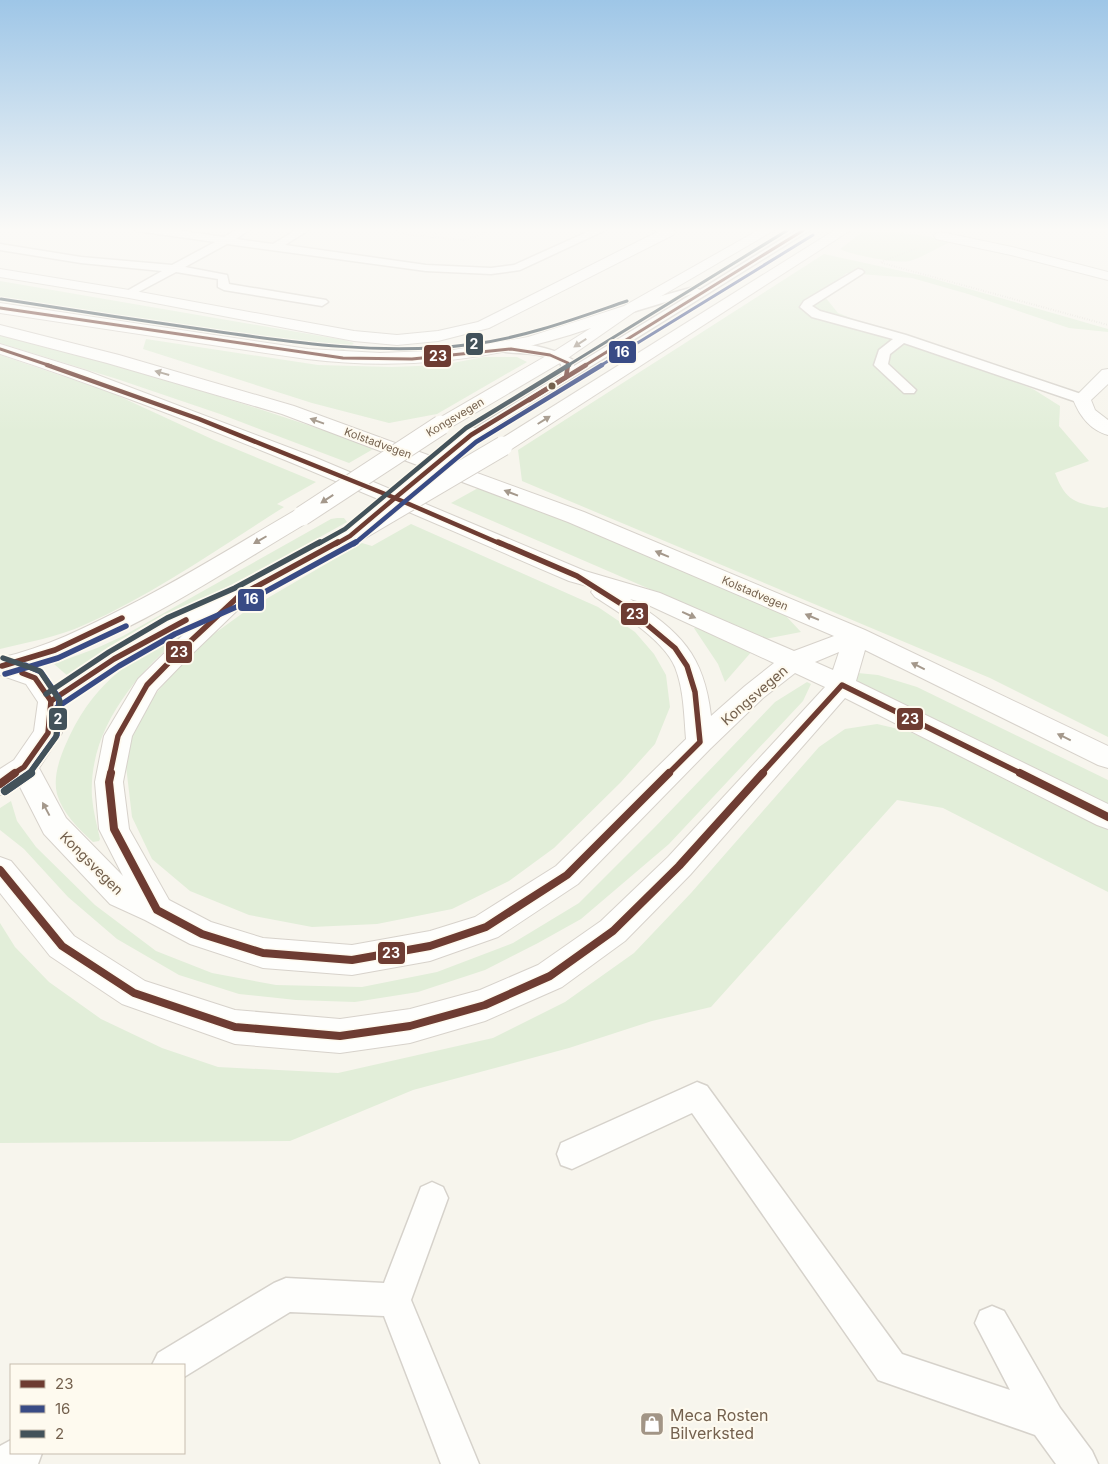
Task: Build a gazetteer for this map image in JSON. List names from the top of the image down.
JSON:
{
  "streets": {
    "street": ["Kongsvegen", "Kolstadvegen"]
  },
  "crossings": [
    ["Kongsvegen", "Kolstadvegen"]
  ],
  "places": {
    "shop": ["Meca Rosten Bilverksted"]
  },
  "lines": ["transit line 23", "transit line 16", "transit line 2"],
  "legend": ["23", "16", "2"]
}
